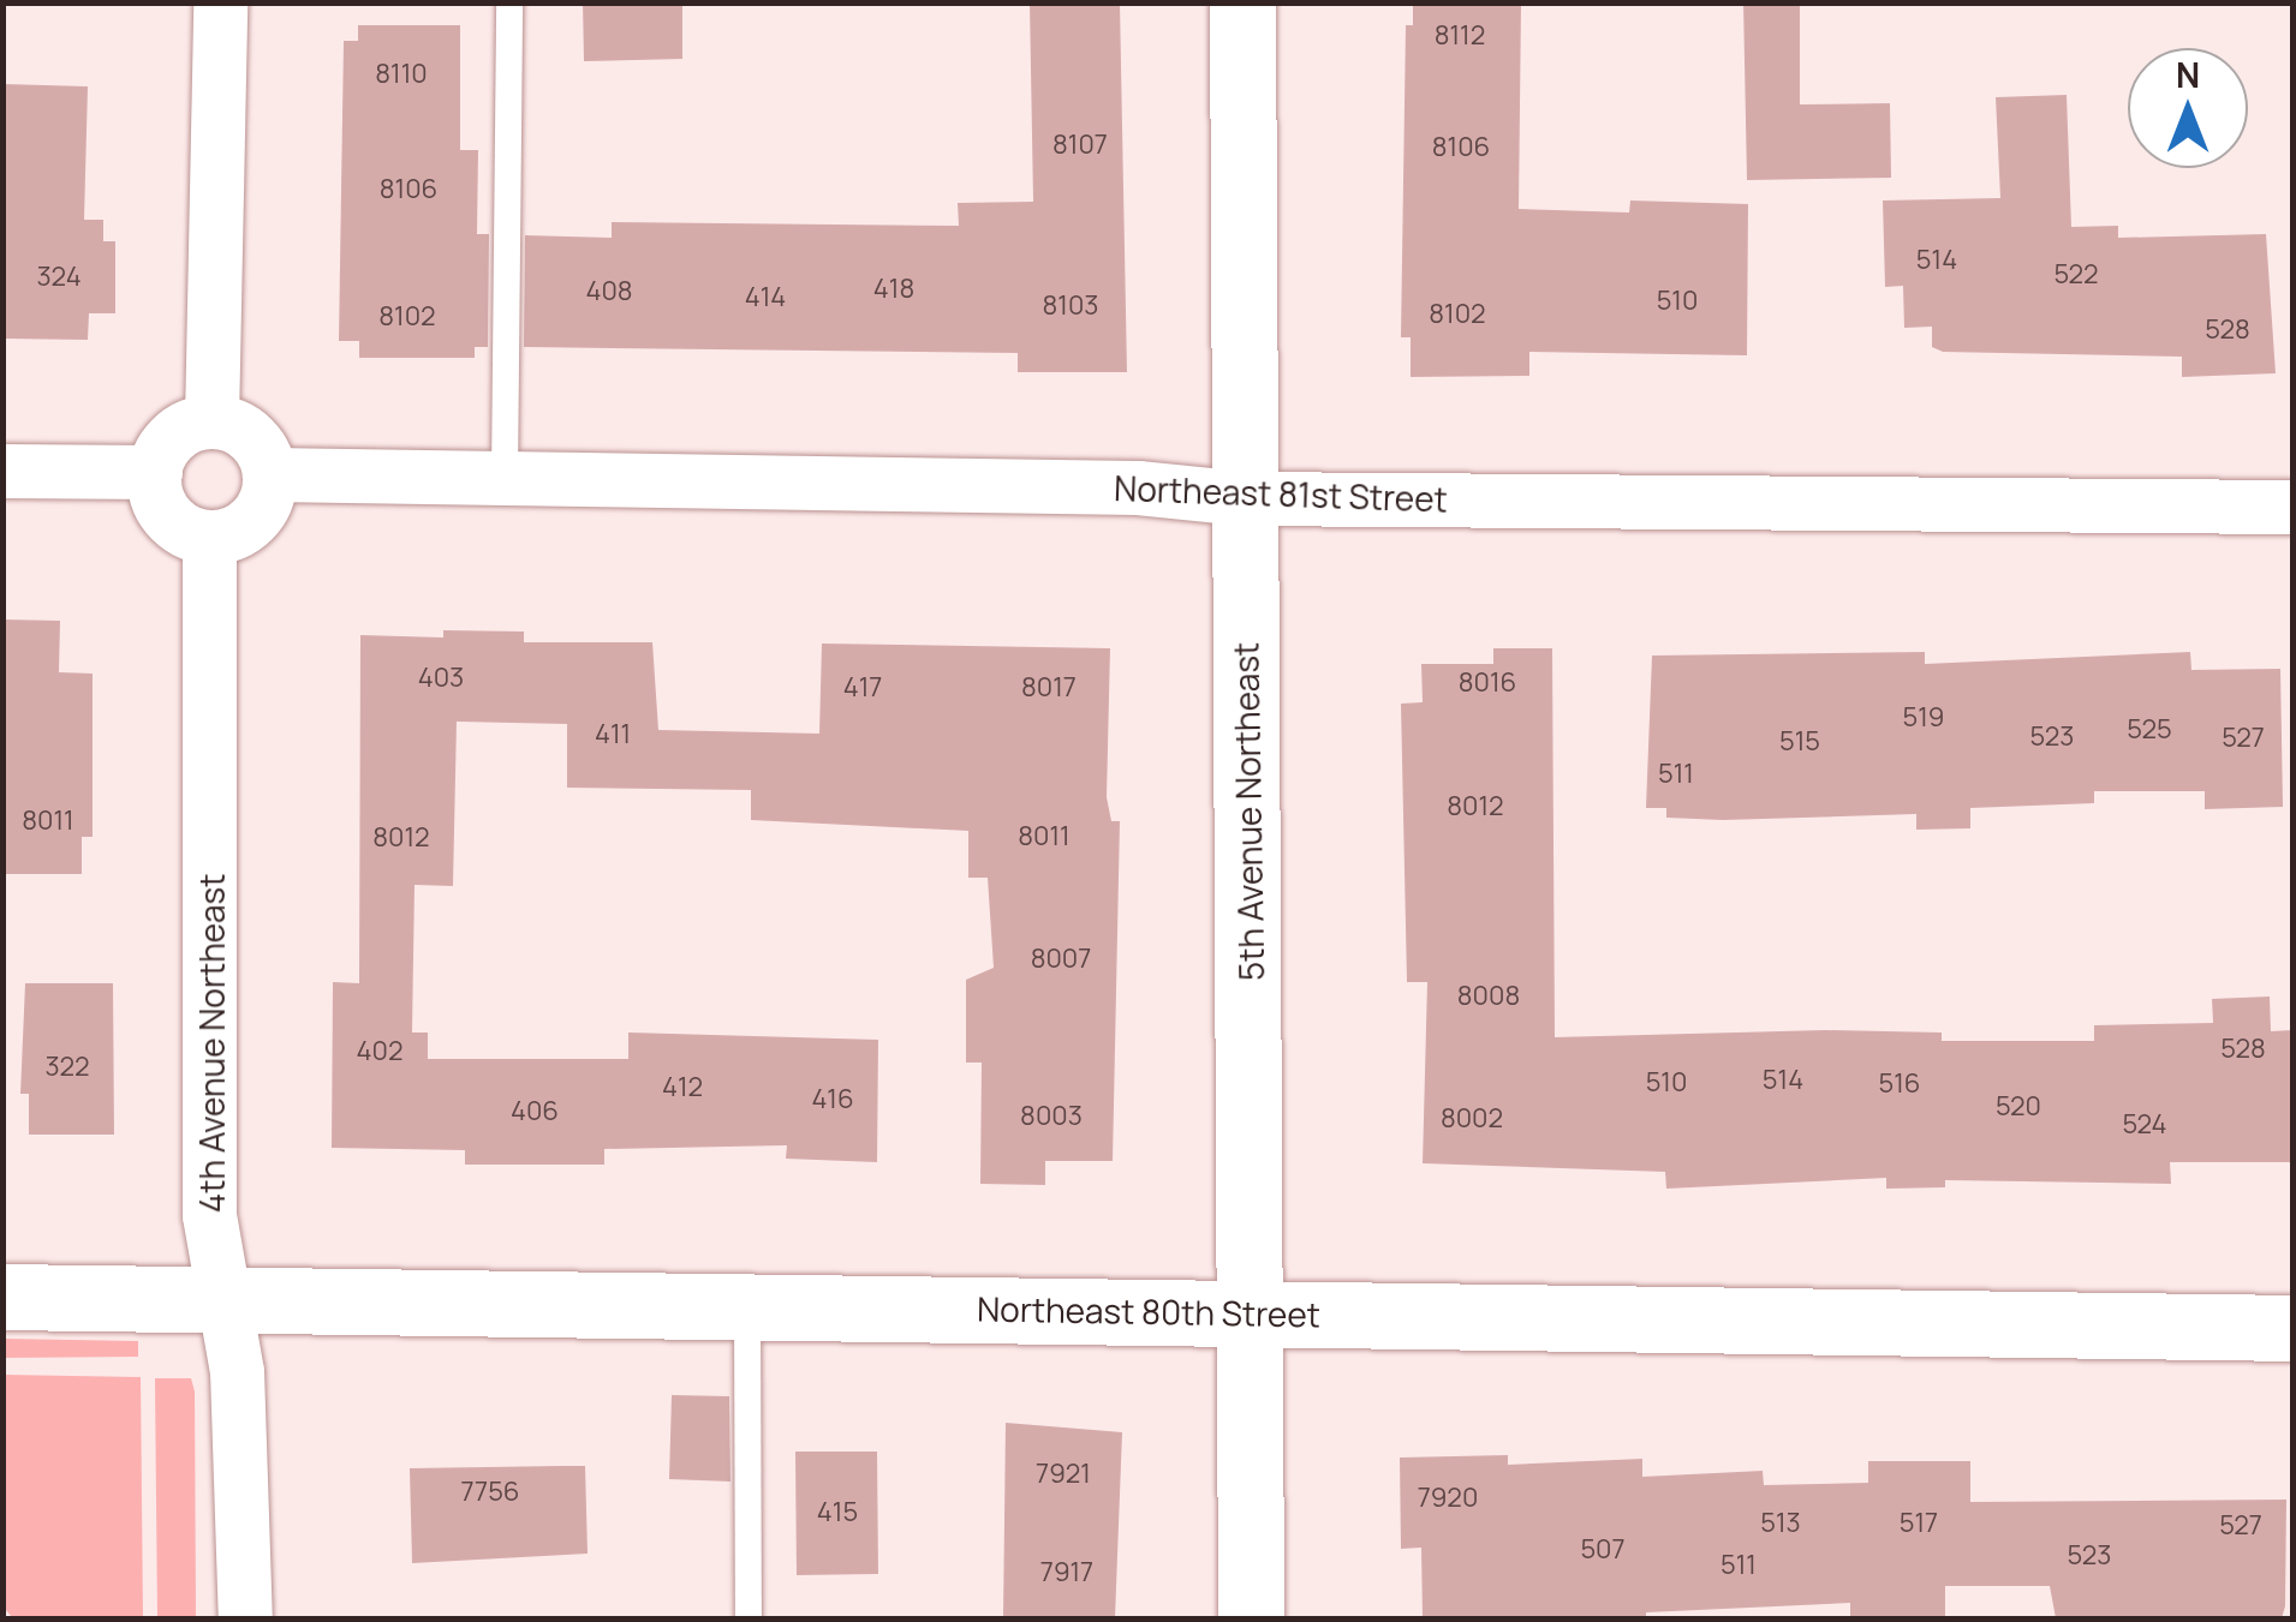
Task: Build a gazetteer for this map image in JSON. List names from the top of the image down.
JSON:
{
  "streets": {
    "street": [
      "Northeast 81st Street",
      "5th Avenue Northeast",
      "4th Avenue Northeast",
      "Northeast 80th Street"
    ]
  },
  "crossings": [
    ["Northeast 81st Street", "5th Avenue Northeast"],
    ["Northeast 81st Street", "4th Avenue Northeast"],
    ["5th Avenue Northeast", "Northeast 80th Street"],
    ["4th Avenue Northeast", "Northeast 80th Street"]
  ],
  "house_numbers": [
    "8112",
    "8110",
    "8107",
    "8106",
    "8106",
    "514",
    "522",
    "324",
    "418",
    "408",
    "414",
    "510",
    "8103",
    "8102",
    "8102",
    "528",
    "403",
    "8016",
    "417",
    "8017",
    "519",
    "525",
    "411",
    "523",
    "527",
    "515",
    "511",
    "8012",
    "8011",
    "8011",
    "8012",
    "8007",
    "8008",
    "528",
    "402",
    "322",
    "514",
    "510",
    "516",
    "412",
    "416",
    "520",
    "406",
    "8003",
    "8002",
    "524",
    "7921",
    "7756",
    "7920",
    "415",
    "513",
    "517",
    "527",
    "507",
    "523",
    "511",
    "7917"
  ],
  "north": "top"
}
